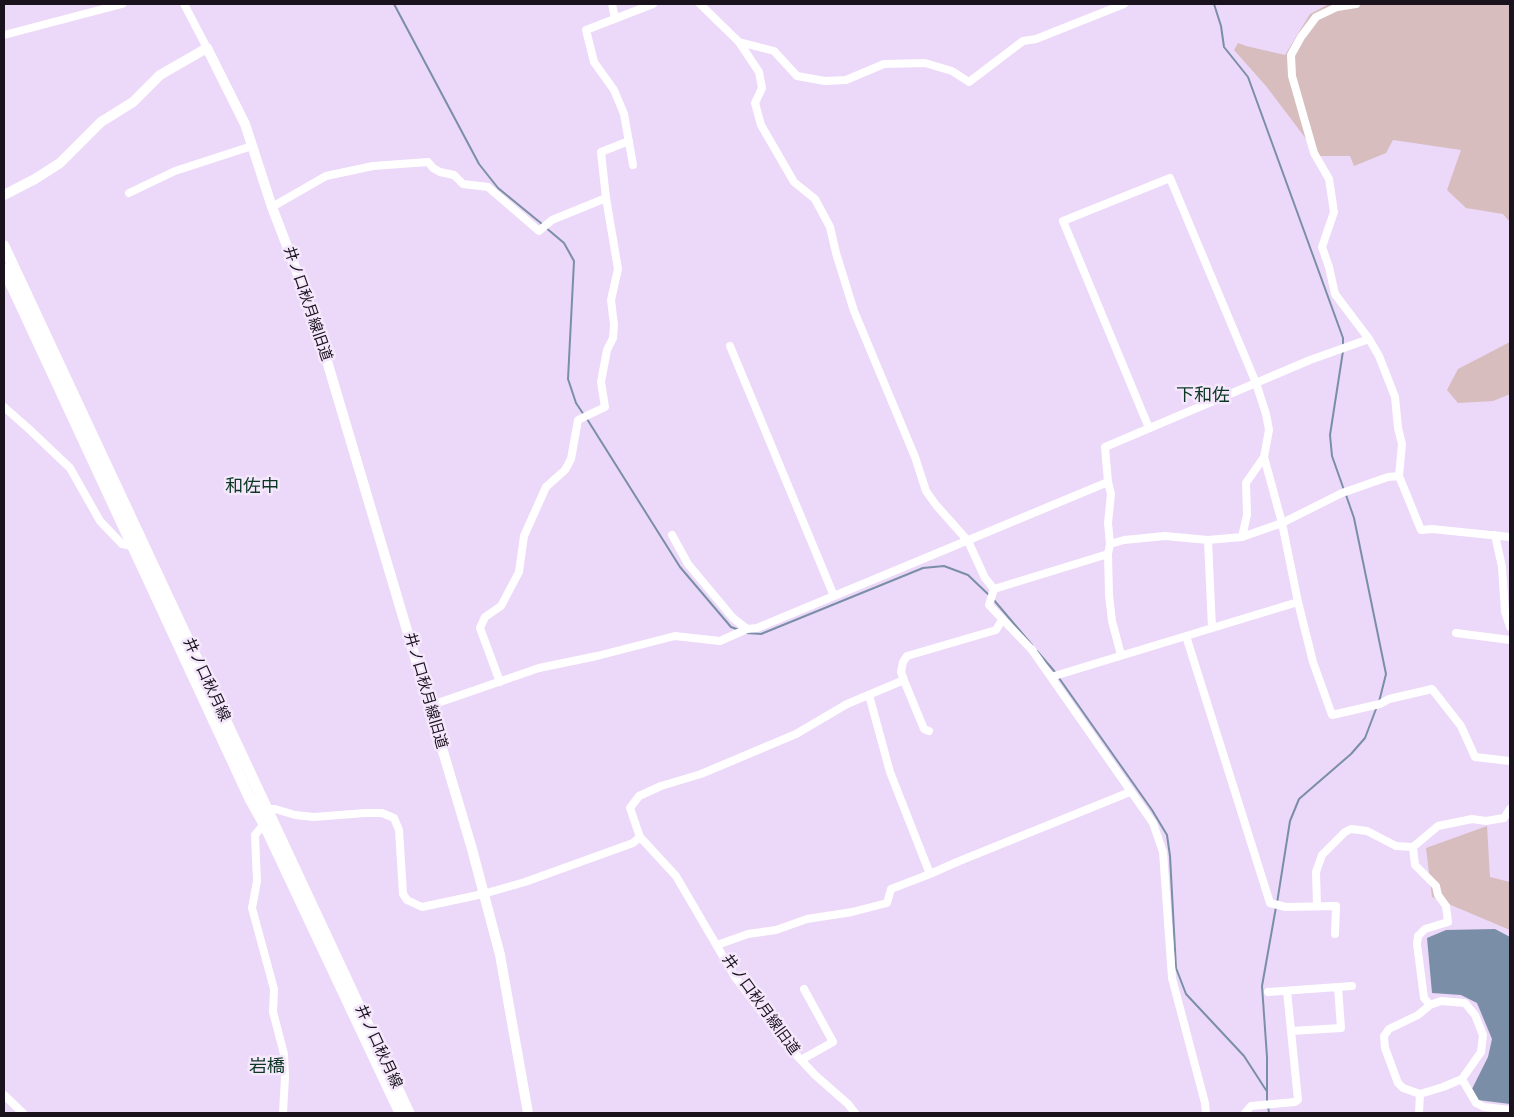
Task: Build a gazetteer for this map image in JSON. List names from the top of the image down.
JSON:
{
  "streets": {
    "main road": ["井ノ口秋月線"],
    "street": ["井ノ口秋月線旧道"]
  },
  "districts": ["下和佐", "和佐中", "岩橋"]
}
